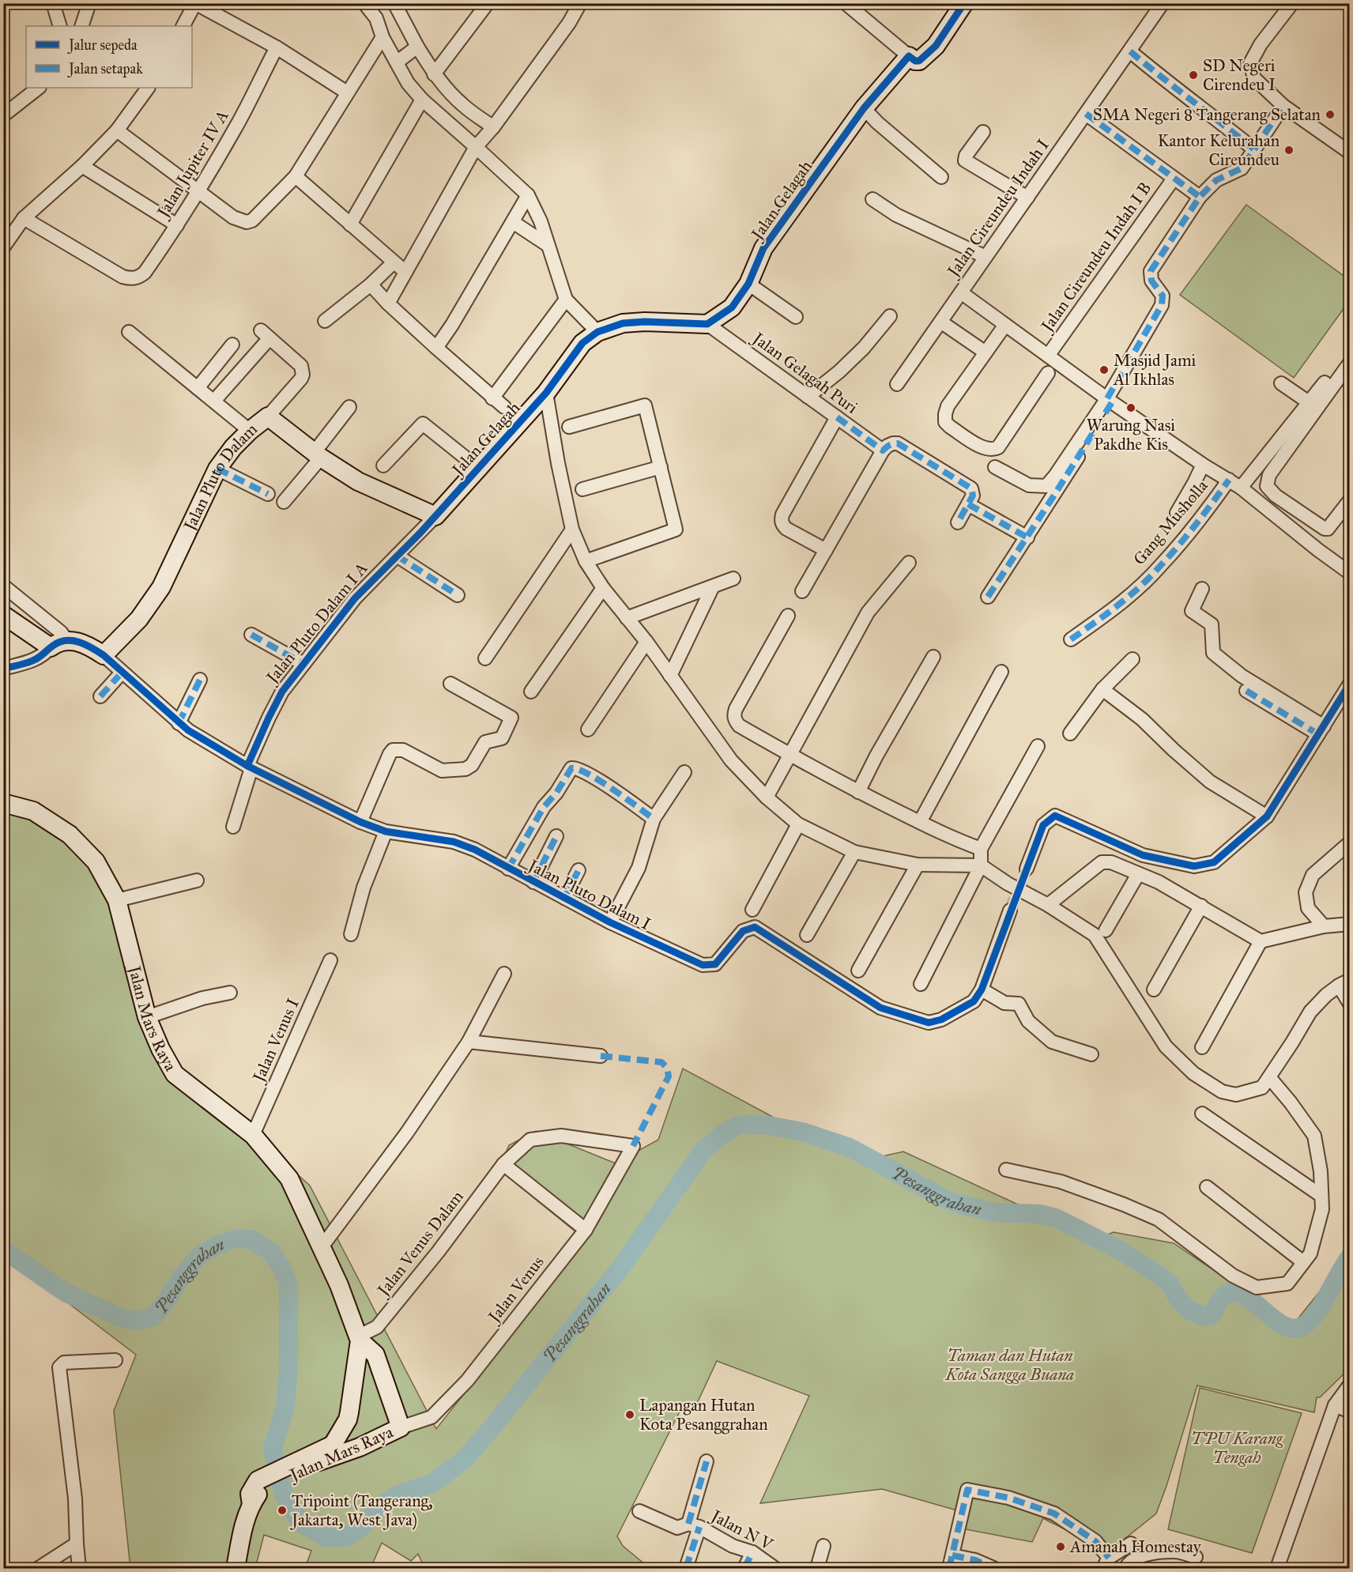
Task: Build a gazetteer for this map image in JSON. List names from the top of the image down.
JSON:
{
  "streets": {
    "street": [
      "Jalan Jupiter IV A",
      "Jalan Gelagah",
      "Jalan Cireundeu Indah I",
      "Jalan Cireundeu Indah I B",
      "Jalan Gelagah Puri",
      "Jalan Pluto Dalam",
      "Gang Musholla",
      "Jalan Pluto Dalam I A",
      "Jalan Pluto Dalam I",
      "Jalan Mars Raya",
      "Jalan Venus I",
      "Jalan Venus Dalam",
      "Jalan Venus",
      "Jalan N V"
    ]
  },
  "crossings": [
    ["Jalan Gelagah", "Jalan Gelagah Puri"],
    ["Jalan Gelagah", "Jalan Pluto Dalam"],
    ["Jalan Gelagah", "Jalan Pluto Dalam I A"],
    ["Jalan Cireundeu Indah I", "Jalan Cireundeu Indah I B"],
    ["Jalan Cireundeu Indah I", "Gang Musholla"],
    ["Jalan Pluto Dalam", "Jalan Pluto Dalam I A"],
    ["Jalan Pluto Dalam", "Jalan Pluto Dalam I"],
    ["Jalan Pluto Dalam I A", "Jalan Pluto Dalam I"],
    ["Jalan Mars Raya", "Jalan Venus I"],
    ["Jalan Mars Raya", "Jalan Venus Dalam"],
    ["Jalan Mars Raya", "Jalan Venus"],
    ["Jalan Venus Dalam", "Jalan Venus"]
  ],
  "water": ["Pesanggrahan"],
  "parks": ["Taman dan Hutan Kota Sangga Buana", "TPU Karang Tengah"],
  "places": [
    "SD Negeri Cirendeu I",
    "SMA Negeri 8 Tangerang Selatan",
    "Kantor Kelurahan Cireundeu",
    "Masjid Jami Al Ikhlas",
    "Warung Nasi Pakdhe Kis",
    "Lapangan Hutan Kota Pesanggrahan",
    "Tripoint (Tangerang, Jakarta, West Java)",
    "Amanah Homestay"
  ],
  "legend": ["Jalur sepeda", "Jalan setapak"]
}
